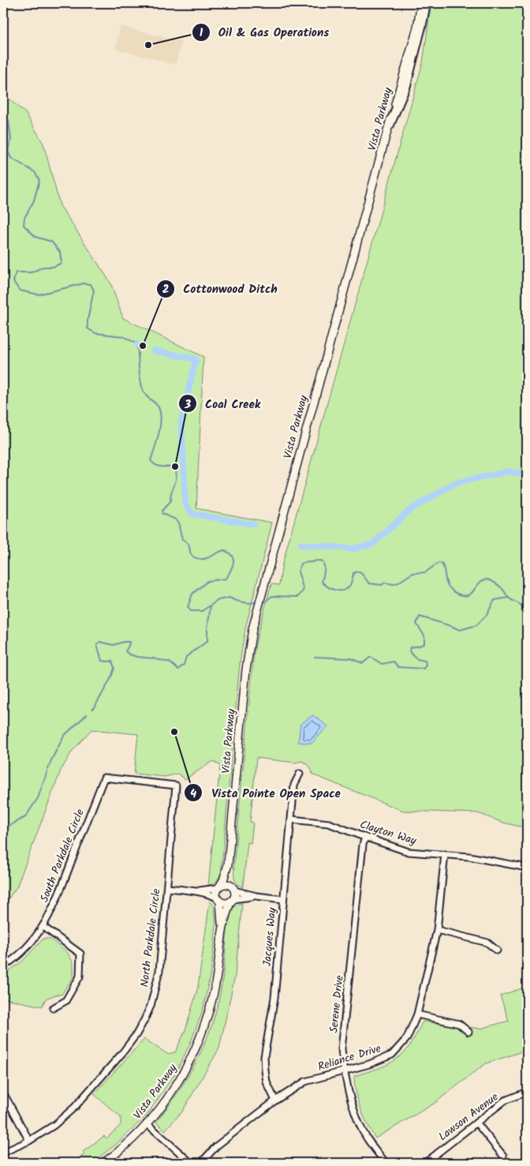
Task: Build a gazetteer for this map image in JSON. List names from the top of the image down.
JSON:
{
  "streets": {
    "street": [
      "Vista Parkway",
      "Clayton Way",
      "South Parkdale Circle",
      "Jacques Way",
      "North Parkdale Circle",
      "Serene Drive",
      "Reliance Drive",
      "Lawson Avenue"
    ]
  },
  "crossings": [
    ["Clayton Way", "Jacques Way"],
    ["Clayton Way", "Serene Drive"],
    ["Clayton Way", "Reliance Drive"],
    ["South Parkdale Circle", "North Parkdale Circle"],
    ["Jacques Way", "Reliance Drive"],
    ["Serene Drive", "Reliance Drive"]
  ],
  "places": [
    "Oil & Gas Operations",
    "Cottonwood Ditch",
    "Coal Creek",
    "Vista Pointe Open Space"
  ]
}
